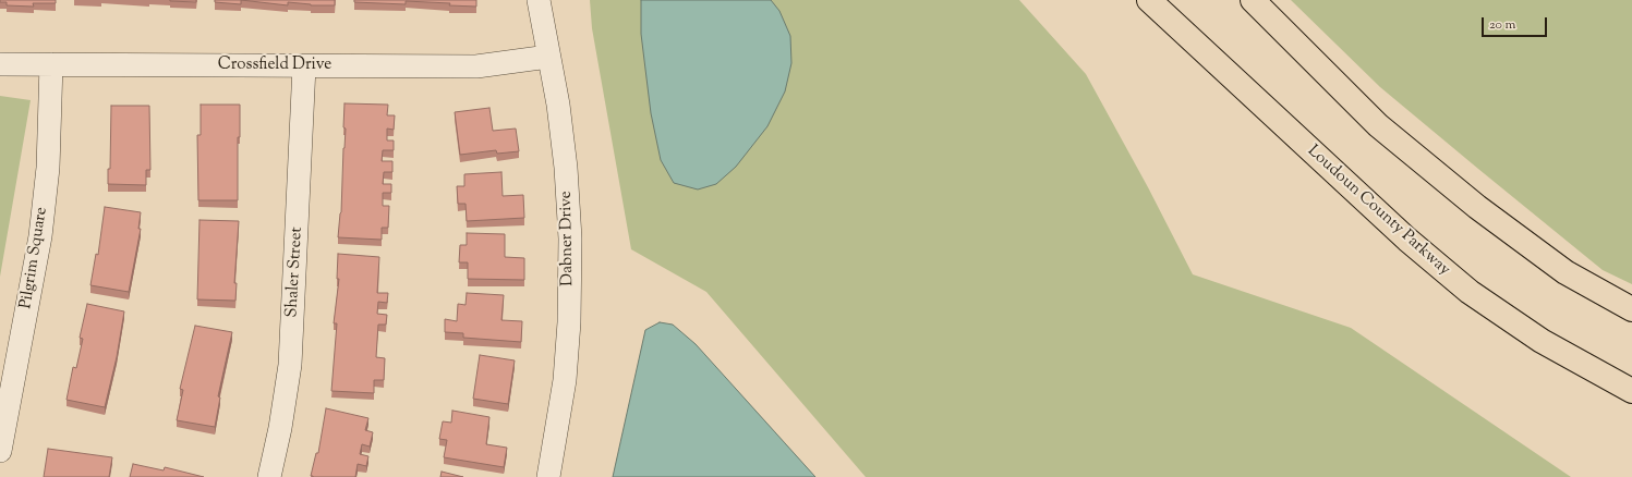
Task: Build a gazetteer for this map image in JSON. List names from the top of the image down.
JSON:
{
  "streets": {
    "main road": ["Loudoun County Parkway"],
    "street": [
      "Crossfield Drive",
      "Dabner Drive",
      "Pilgrim Square",
      "Shaler Street"
    ]
  },
  "crossings": [
    ["Crossfield Drive", "Dabner Drive"],
    ["Crossfield Drive", "Pilgrim Square"],
    ["Crossfield Drive", "Shaler Street"]
  ],
  "scale_bar": "20 m"
}
